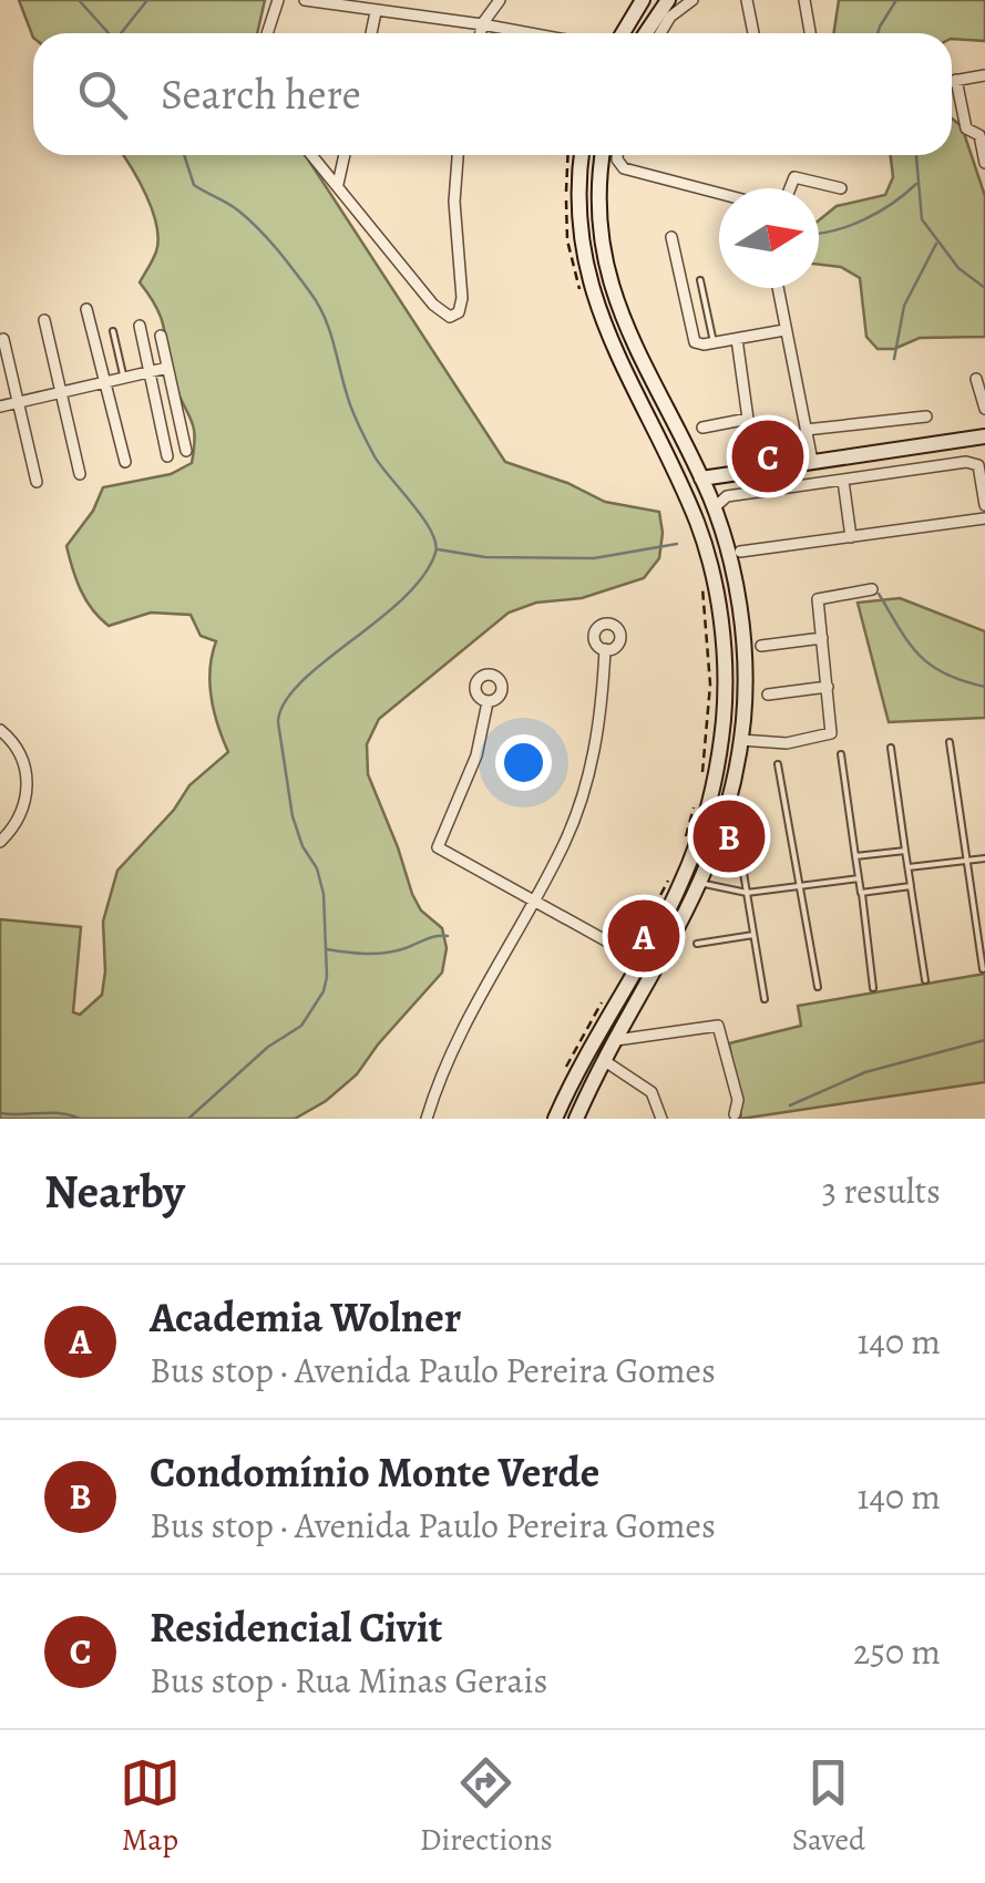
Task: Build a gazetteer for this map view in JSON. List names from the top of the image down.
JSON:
{
  "north": "right",
  "page": {
    "search": "Search here",
    "pins": ["C", "B", "A"],
    "heading": ["Nearby", "3 results"],
    "list": [
      {
        "mark": "A",
        "name": "Academia Wolner",
        "note": "Bus stop · Avenida Paulo Pereira Gomes",
        "value": "140 m"
      },
      {
        "mark": "B",
        "name": "Condomínio Monte Verde",
        "note": "Bus stop · Avenida Paulo Pereira Gomes",
        "value": "140 m"
      },
      {
        "mark": "C",
        "name": "Residencial Civit",
        "note": "Bus stop · Rua Minas Gerais",
        "value": "250 m"
      }
    ],
    "nav": ["Map", "Directions", "Saved"]
  }
}
